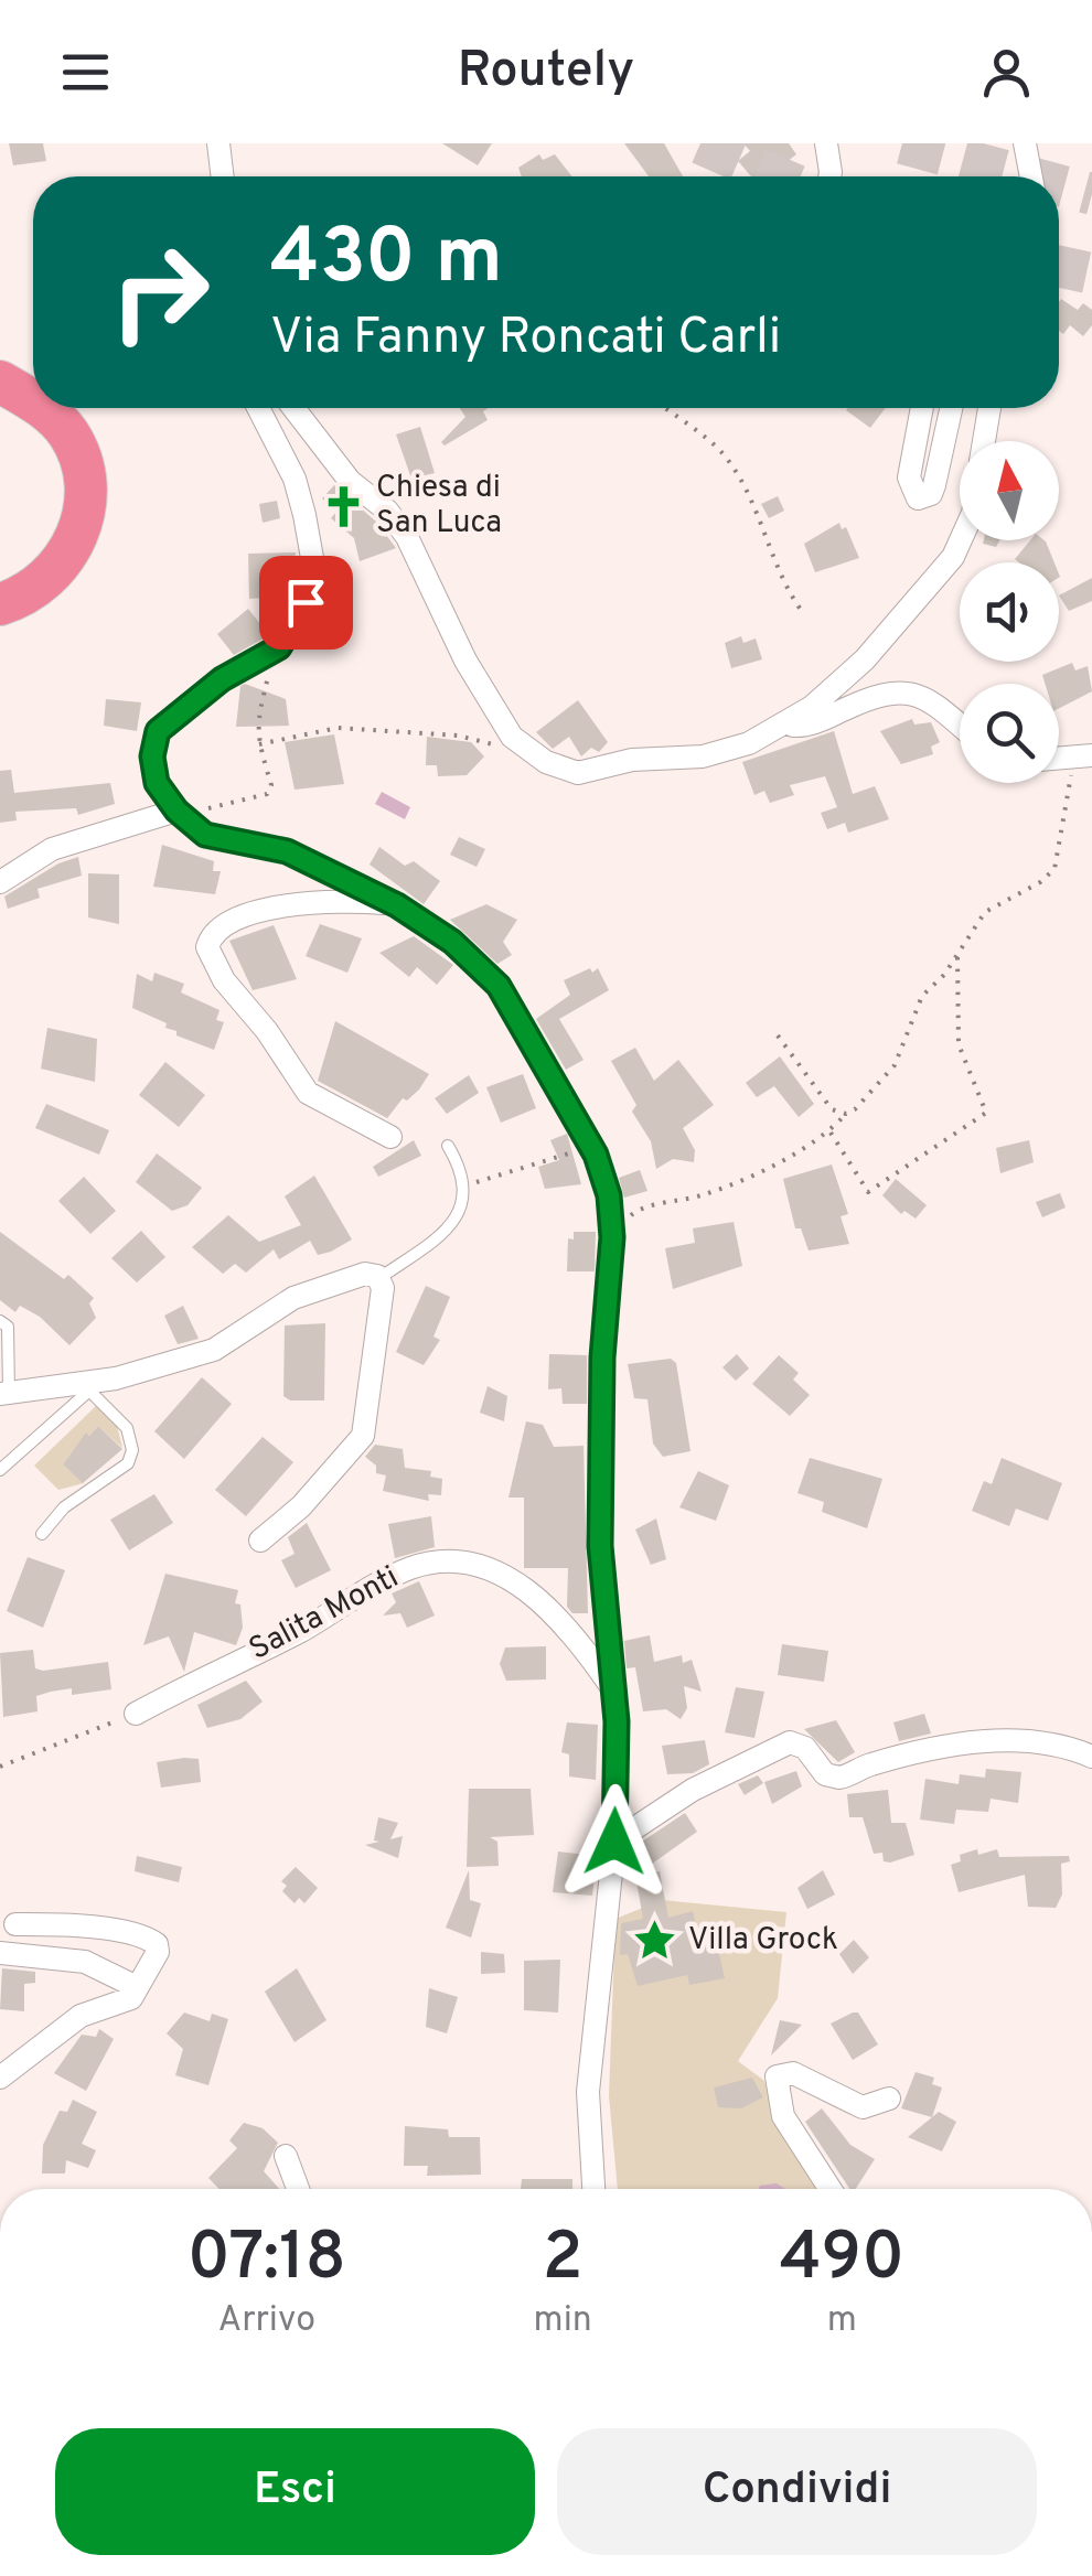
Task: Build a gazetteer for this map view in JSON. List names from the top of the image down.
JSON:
{
  "streets": {
    "street": ["Salita Monti"]
  },
  "places": {
    "church": ["Chiesa di San Luca"],
    "place": ["Villa Grock"]
  },
  "north": "top",
  "page": {
    "header": "Routely",
    "turn": ["430 m", "Via Fanny Roncati Carli"],
    "eta": [
      "07:18",
      "Arrivo",
      "2",
      "min",
      "490",
      "m"
    ],
    "buttons": ["Esci", "Condividi"]
  }
}
